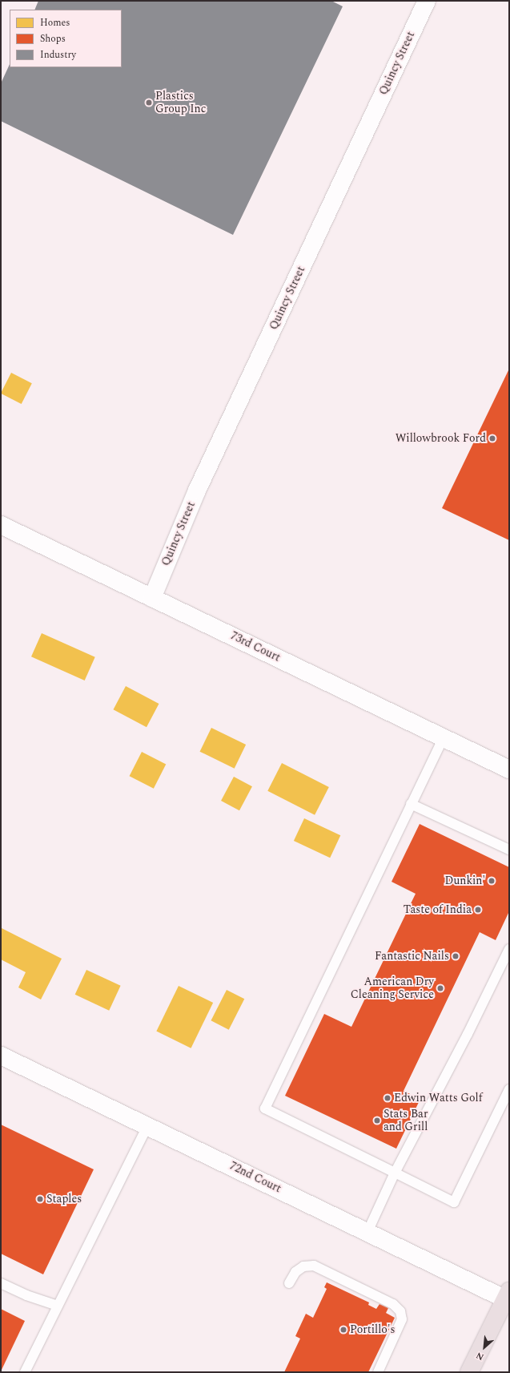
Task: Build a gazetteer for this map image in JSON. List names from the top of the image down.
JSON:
{
  "streets": {
    "street": ["Quincy Street", "73rd Court", "72nd Court"]
  },
  "crossings": [
    ["Quincy Street", "73rd Court"]
  ],
  "places": [
    "Plastics Group Inc",
    "Willowbrook Ford",
    "Dunkin'",
    "Taste of India",
    "Fantastic Nails",
    "American Dry Cleaning Service",
    "Edwin Watts Golf",
    "Stats Bar and Grill",
    "Staples",
    "Portillo's"
  ],
  "legend": ["Homes", "Shops", "Industry"],
  "north": "bottom left"
}
